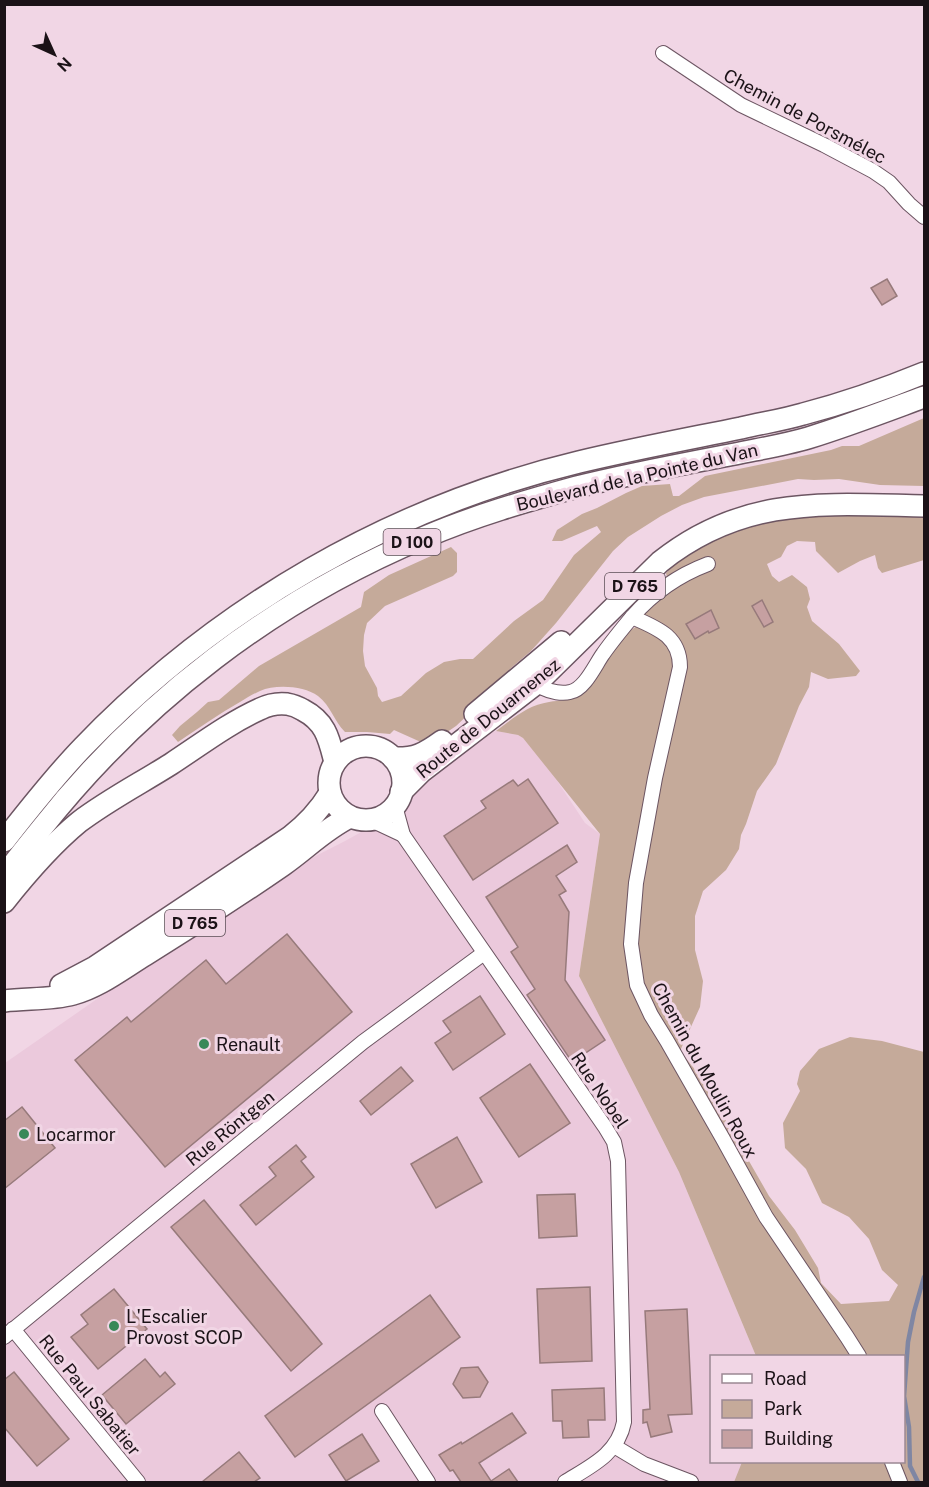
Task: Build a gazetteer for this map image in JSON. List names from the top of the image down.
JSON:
{
  "streets": {
    "main road": [
      "Boulevard de la Pointe du Van",
      "D 100",
      "D 765",
      "Route de Douarnenez"
    ],
    "street": [
      "Chemin de Porsmélec",
      "Chemin du Moulin Roux",
      "Rue Nobel",
      "Rue Röntgen",
      "Rue Paul Sabatier"
    ]
  },
  "crossings": [
    ["D 765", "Route de Douarnenez"],
    ["D 765", "Rue Nobel"],
    ["Route de Douarnenez", "Rue Nobel"],
    ["Rue Nobel", "Rue Röntgen"],
    ["Rue Röntgen", "Rue Paul Sabatier"]
  ],
  "places": ["Renault", "Locarmor", "L'Escalier Provost SCOP"],
  "legend": ["Road", "Park", "Building"],
  "north": "bottom right"
}
